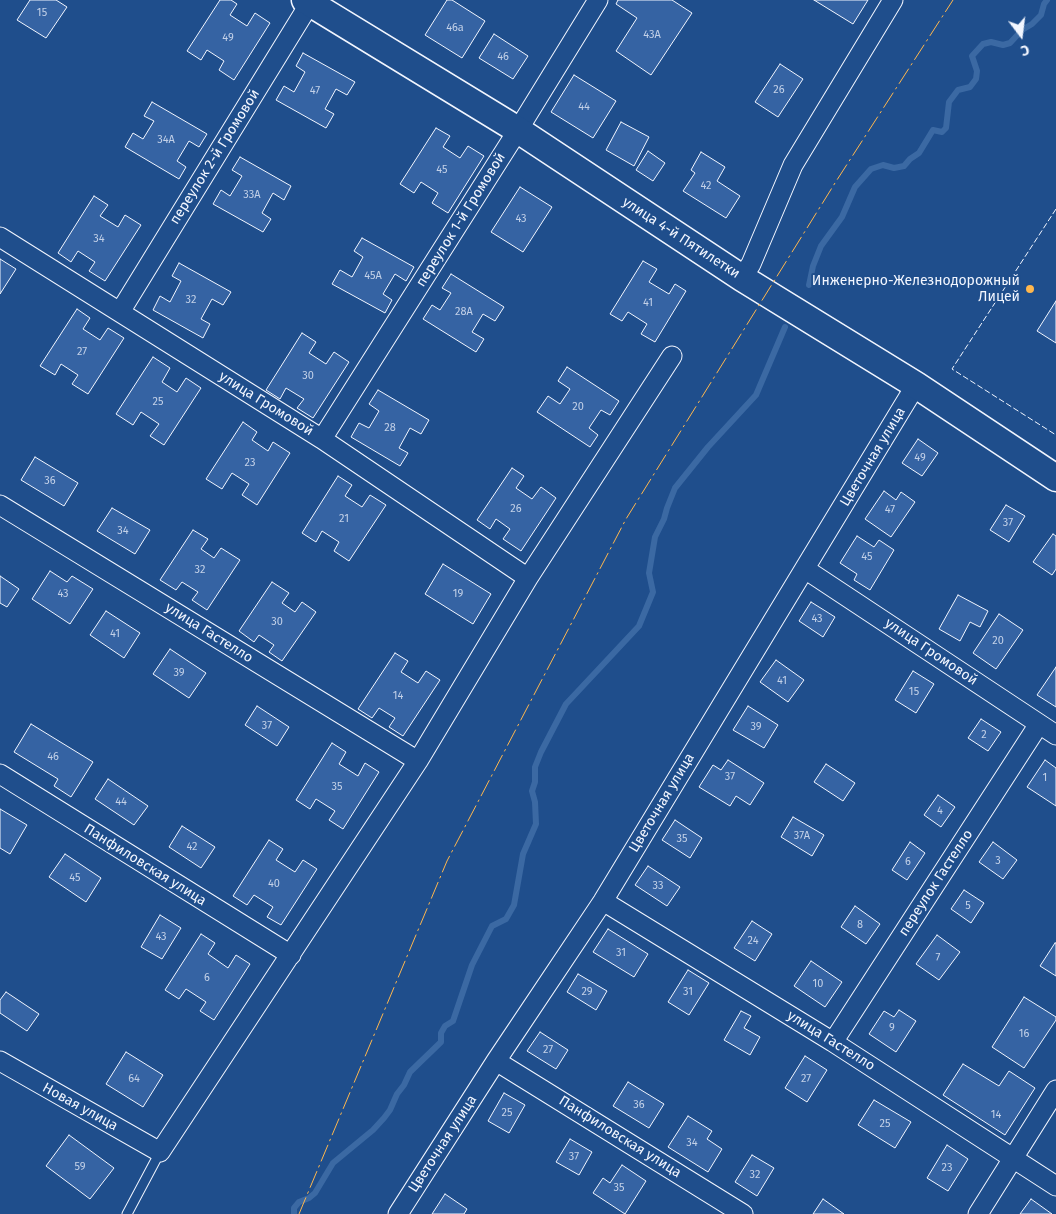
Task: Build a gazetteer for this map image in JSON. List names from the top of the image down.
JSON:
{
  "streets": {
    "street": [
      "переулок 2-й Громовой",
      "переулок 1-й Громовой",
      "улица 4-й Пятилетки",
      "улица Громовой",
      "Цветочная улица",
      "улица Гастелло",
      "Панфиловская улица",
      "переулок Гастелло",
      "Новая улица"
    ]
  },
  "crossings": [
    ["переулок 2-й Громовой", "улица 4-й Пятилетки"],
    ["переулок 2-й Громовой", "улица Громовой"],
    ["переулок 1-й Громовой", "улица 4-й Пятилетки"],
    ["переулок 1-й Громовой", "улица Громовой"],
    ["улица 4-й Пятилетки", "Цветочная улица"],
    ["улица Громовой", "Цветочная улица"],
    ["улица Громовой", "переулок Гастелло"],
    ["Цветочная улица", "улица Гастелло"],
    ["Цветочная улица", "Панфиловская улица"],
    ["улица Гастелло", "переулок Гастелло"]
  ],
  "places": ["Инженерно-Железнодорожный Лицей"],
  "house_numbers": [
    "15",
    "46а",
    "43А",
    "49",
    "46",
    "26",
    "47",
    "44",
    "34А",
    "45",
    "42",
    "33А",
    "43",
    "34",
    "45А",
    "32",
    "41",
    "28А",
    "27",
    "30",
    "25",
    "20",
    "28",
    "49",
    "23",
    "36",
    "26",
    "47",
    "21",
    "37",
    "34",
    "45",
    "32",
    "43",
    "19",
    "43",
    "30",
    "41",
    "20",
    "39",
    "41",
    "15",
    "14",
    "37",
    "39",
    "2",
    "46",
    "37",
    "1",
    "35",
    "44",
    "4",
    "37А",
    "35",
    "42",
    "3",
    "6",
    "45",
    "40",
    "33",
    "5",
    "8",
    "43",
    "24",
    "31",
    "7",
    "6",
    "10",
    "29",
    "31",
    "9",
    "16",
    "27",
    "64",
    "27",
    "36",
    "25",
    "14",
    "25",
    "34",
    "37",
    "59",
    "23",
    "32",
    "35"
  ],
  "north": "bottom"
}
